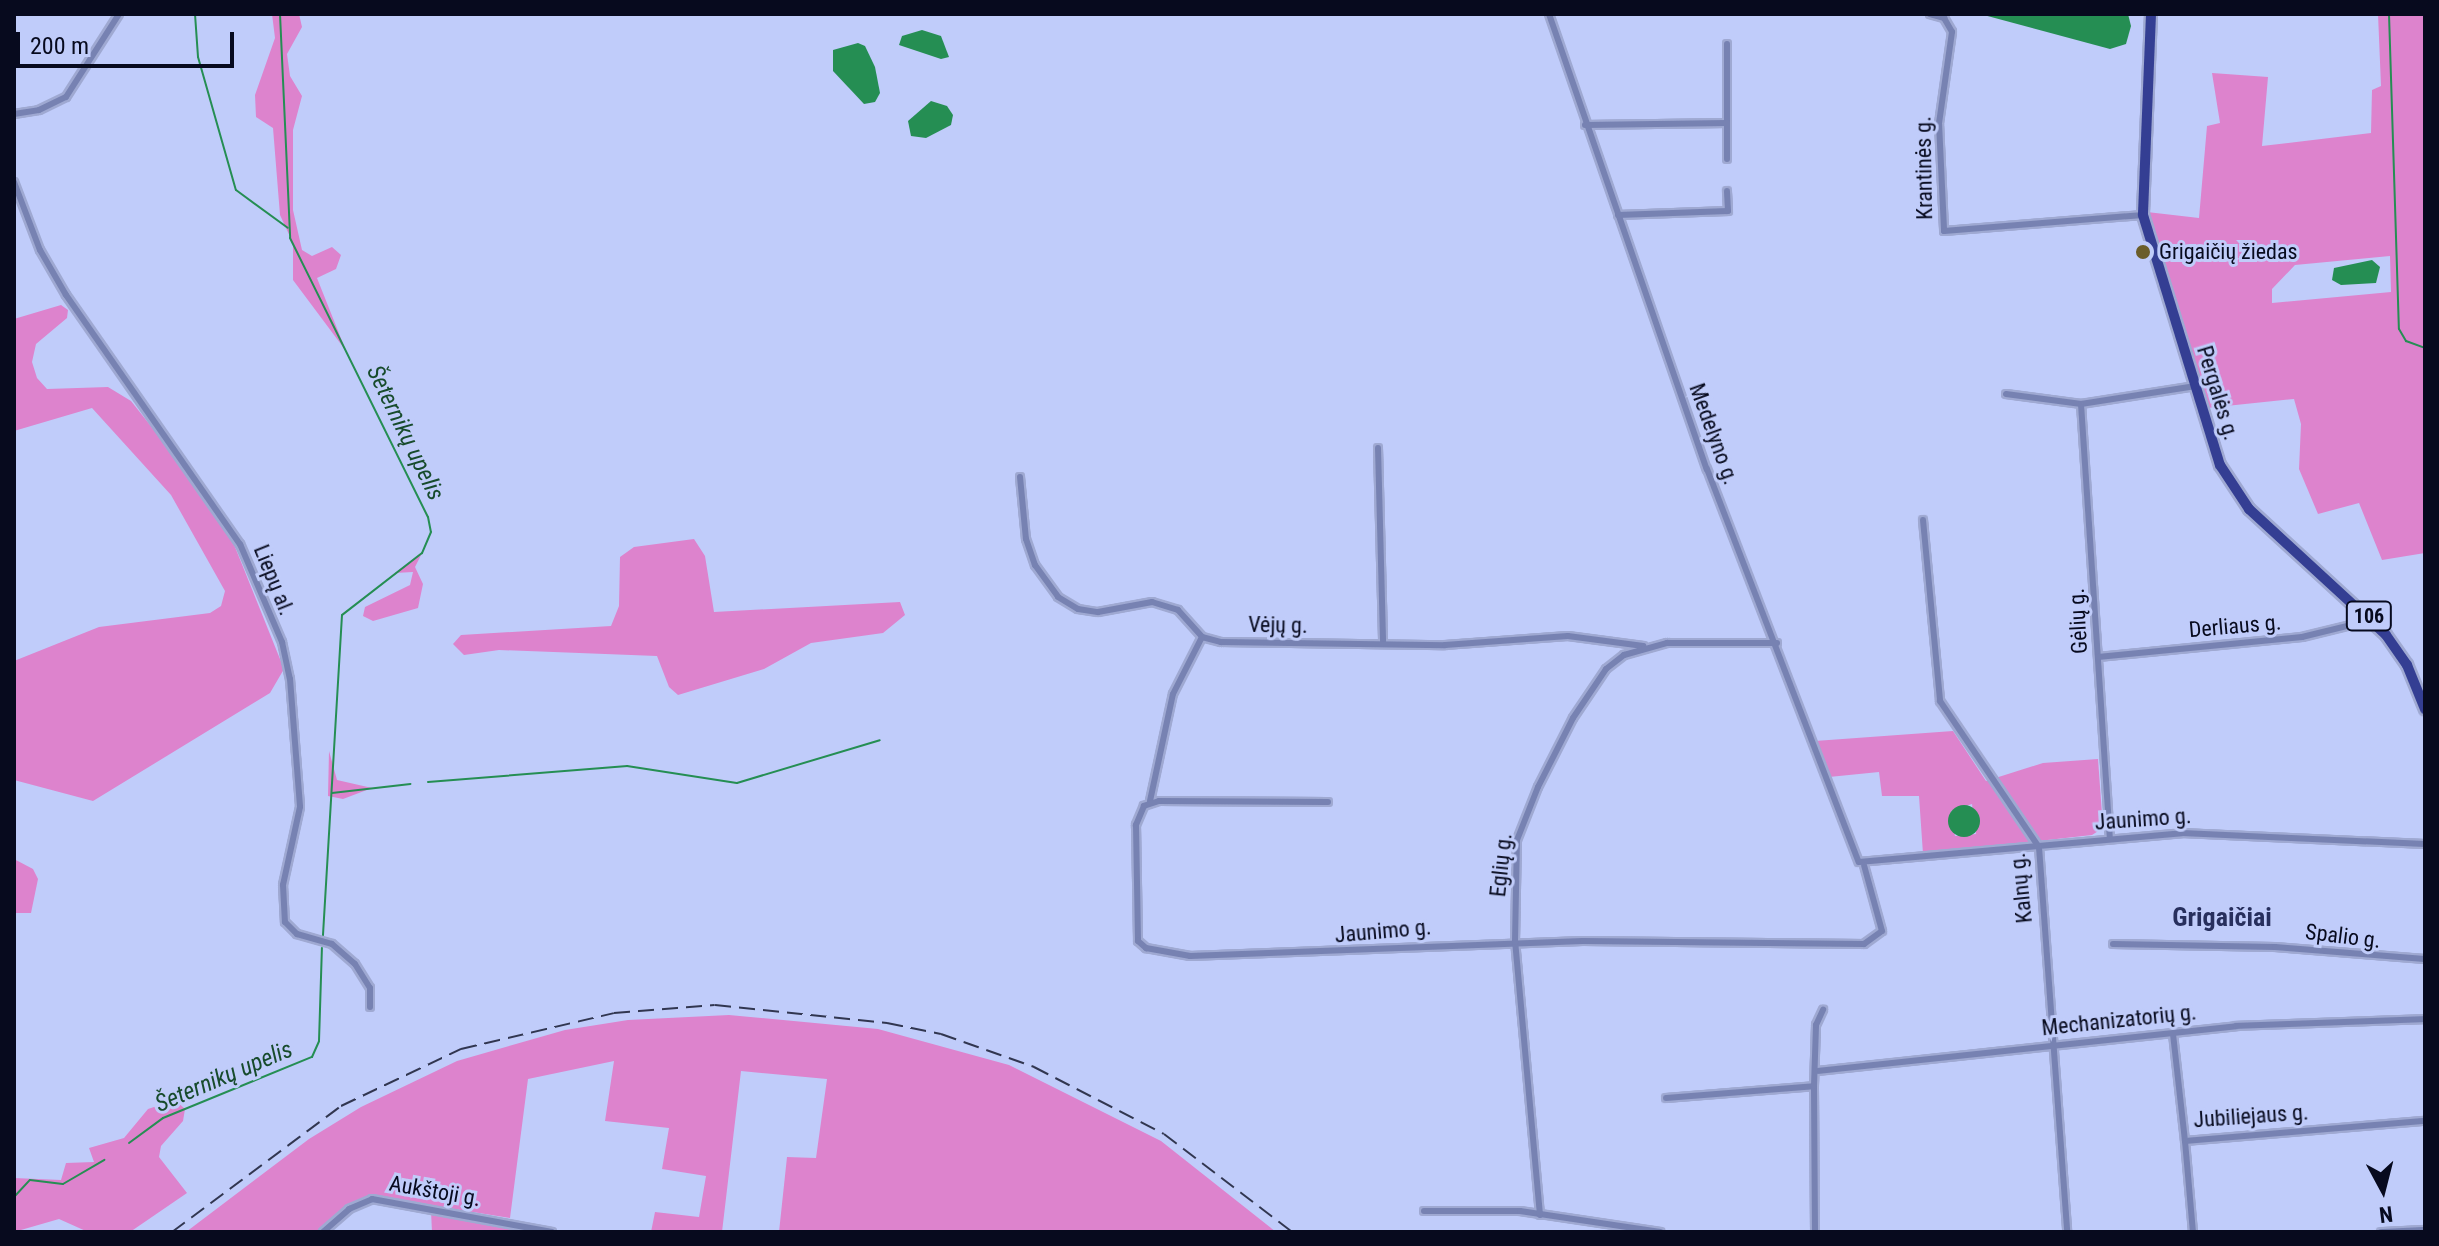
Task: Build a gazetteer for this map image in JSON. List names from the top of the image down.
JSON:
{
  "streets": {
    "main road": ["Pergalės g.", "106"],
    "street": [
      "Krantinės g.",
      "Medelyno g.",
      "Liepų al.",
      "Gėlių g.",
      "Vėjų g.",
      "Derliaus g.",
      "Jaunimo g.",
      "Eglių g.",
      "Kalnų g.",
      "Spalio g.",
      "Mechanizatorių g.",
      "Jubiliejaus g.",
      "Aukštoji g."
    ]
  },
  "crossings": [
    ["Krantinės g.", "Pergalės g."],
    ["Pergalės g.", "Derliaus g."],
    ["Medelyno g.", "Jaunimo g."],
    ["Gėlių g.", "Derliaus g."],
    ["Gėlių g.", "Jaunimo g."],
    ["Vėjų g.", "Eglių g."],
    ["Jaunimo g.", "Eglių g."],
    ["Jaunimo g.", "Kalnų g."],
    ["Kalnų g.", "Mechanizatorių g."],
    ["Mechanizatorių g.", "Jubiliejaus g."]
  ],
  "districts": ["Grigaičiai"],
  "water": ["Šeternikų upelis"],
  "places": ["Grigaičių žiedas"],
  "scale_bar": "200 m",
  "north": "bottom"
}
